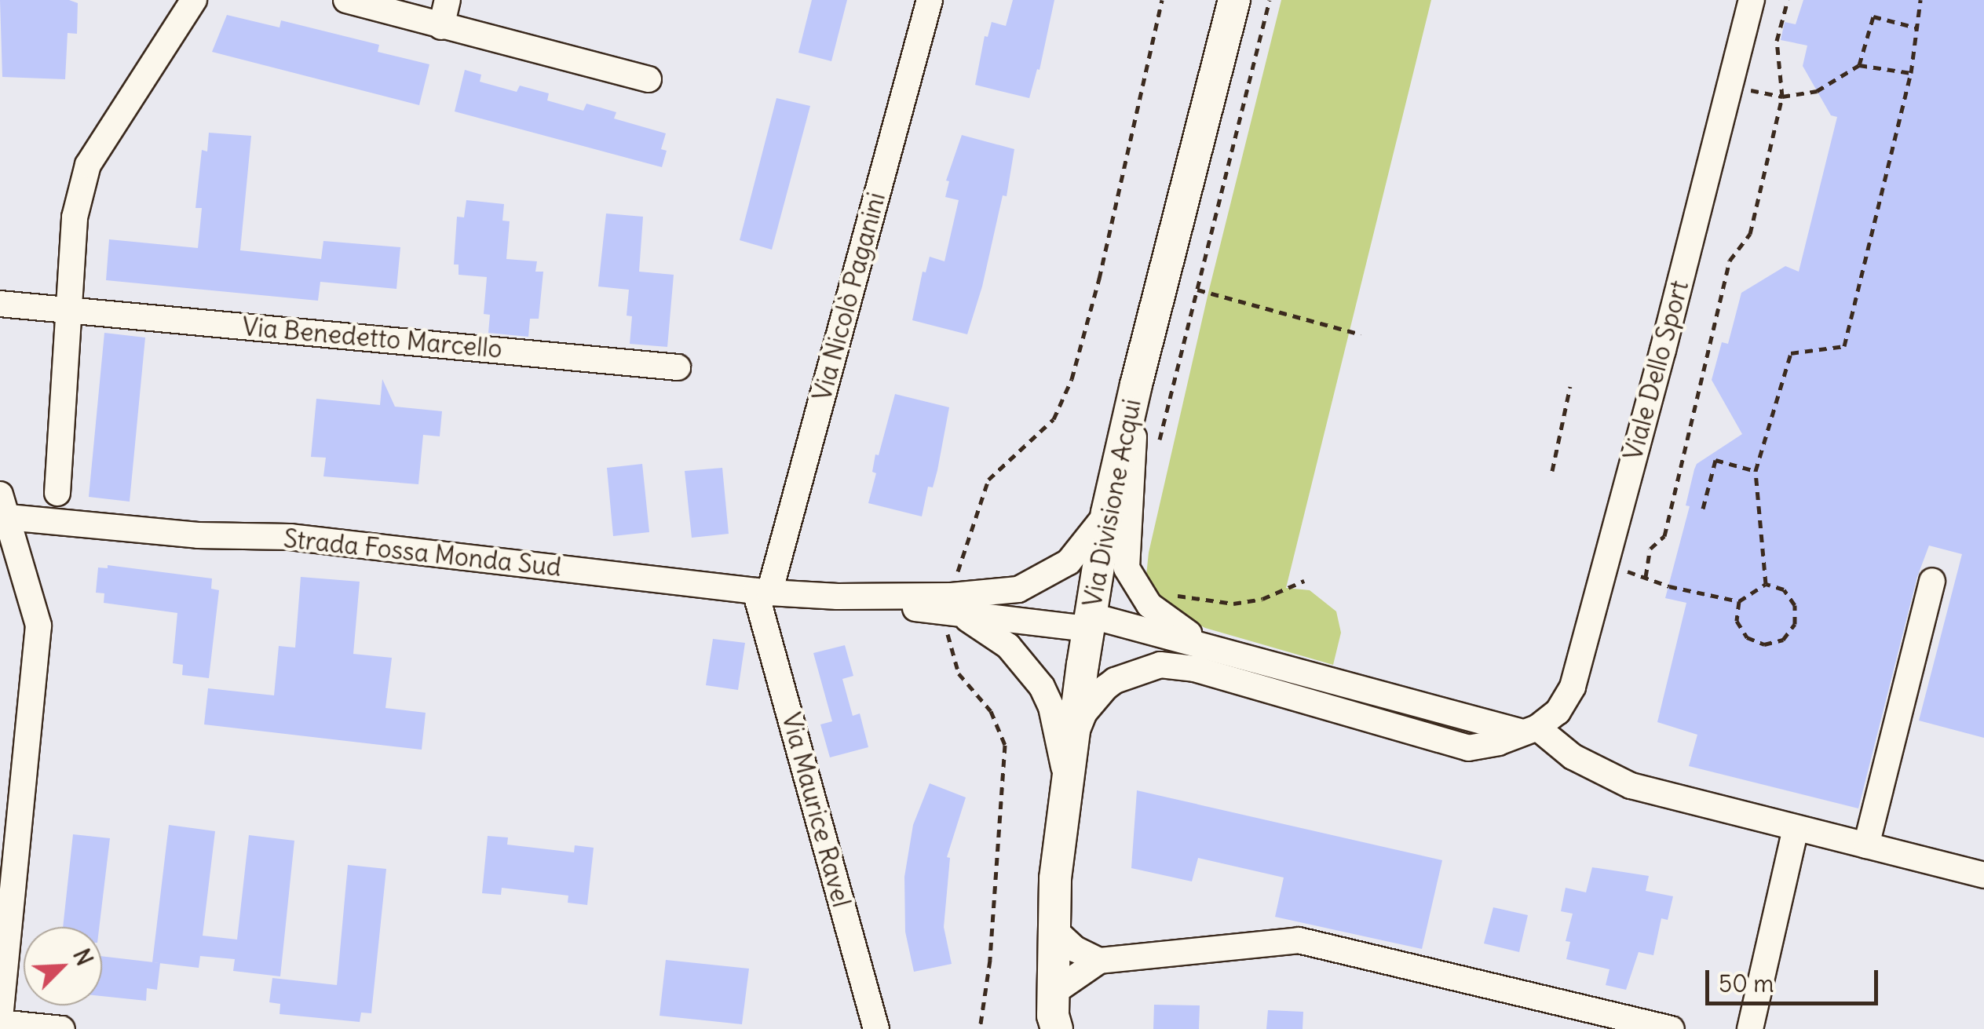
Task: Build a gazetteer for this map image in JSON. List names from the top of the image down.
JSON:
{
  "streets": {
    "main road": ["Via Divisione Acqui"],
    "street": [
      "Via Nicolò Paganini",
      "Via Benedetto Marcello",
      "Viale Dello Sport",
      "Strada Fossa Monda Sud",
      "Via Maurice Ravel"
    ]
  },
  "crossings": [
    ["Via Nicolò Paganini", "Strada Fossa Monda Sud"],
    ["Via Nicolò Paganini", "Via Maurice Ravel"],
    ["Viale Dello Sport", "Via Divisione Acqui"],
    ["Via Divisione Acqui", "Strada Fossa Monda Sud"],
    ["Strada Fossa Monda Sud", "Via Maurice Ravel"]
  ],
  "scale_bar": "50 m",
  "north": "top right"
}
